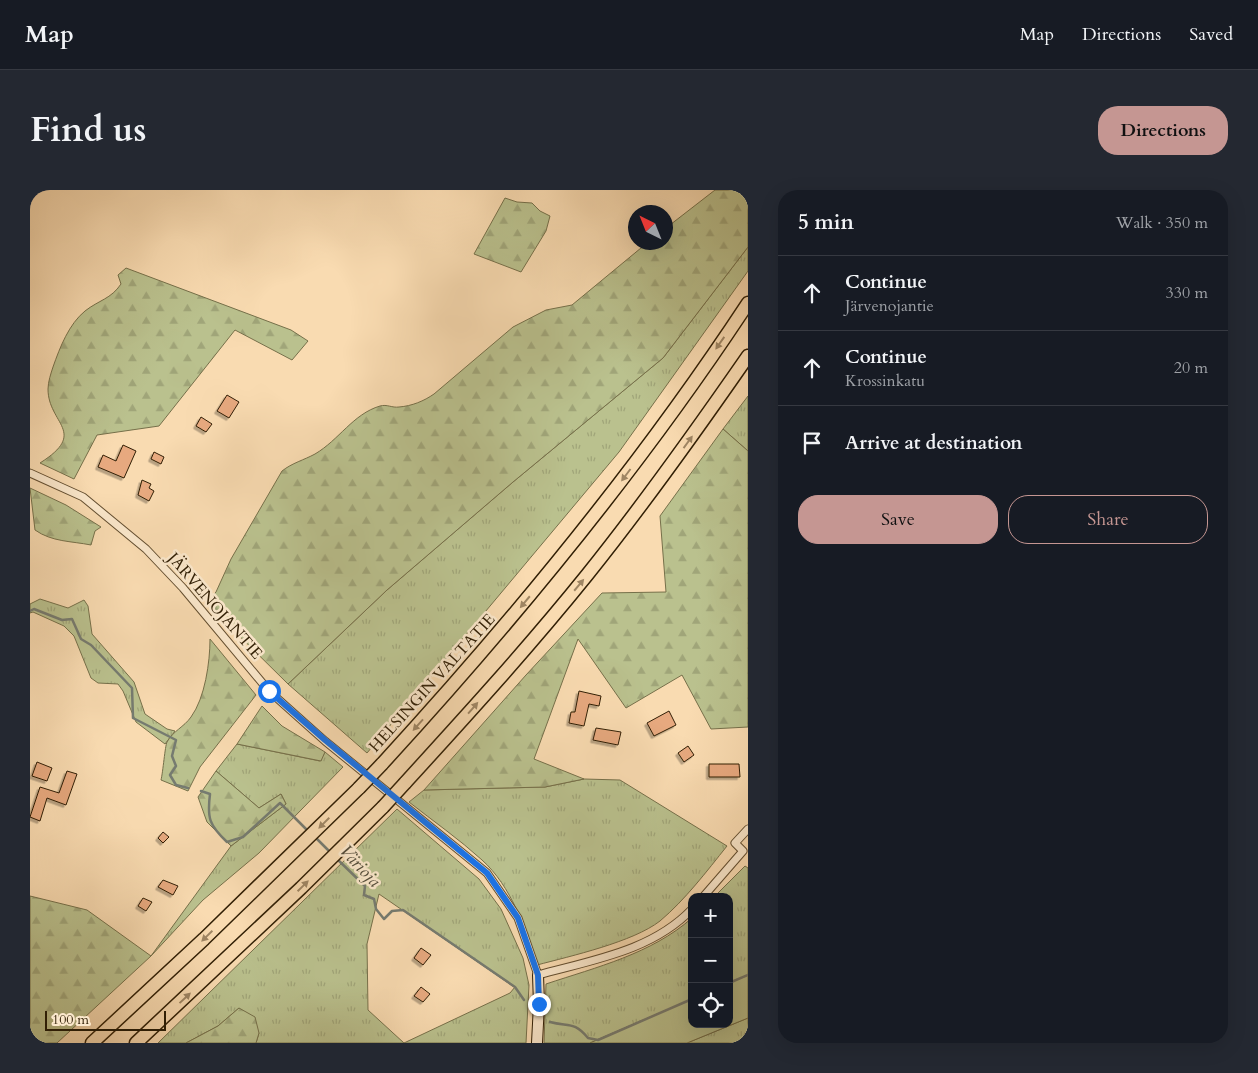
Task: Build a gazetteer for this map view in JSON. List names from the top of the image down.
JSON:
{
  "streets": {
    "highway": ["HELSINGIN VALTATIE"],
    "street": ["JÄRVENOJANTIE"]
  },
  "water": ["Värioja"],
  "scale_bar": "100 m",
  "north": "top left",
  "page": {
    "header": "Map",
    "nav": ["Map", "Directions", "Saved"],
    "title": "Find us",
    "buttons": [
      "Directions",
      ["Save", "Share"]
    ],
    "heading": ["5 min", "Walk · 350 m"],
    "list": [
      ["Continue", "Järvenojantie", "330 m"],
      ["Continue", "Krossinkatu", "20 m"],
      "Arrive at destination"
    ],
    "map_buttons": ["+", "−"],
    "scale": "100 m"
  }
}
